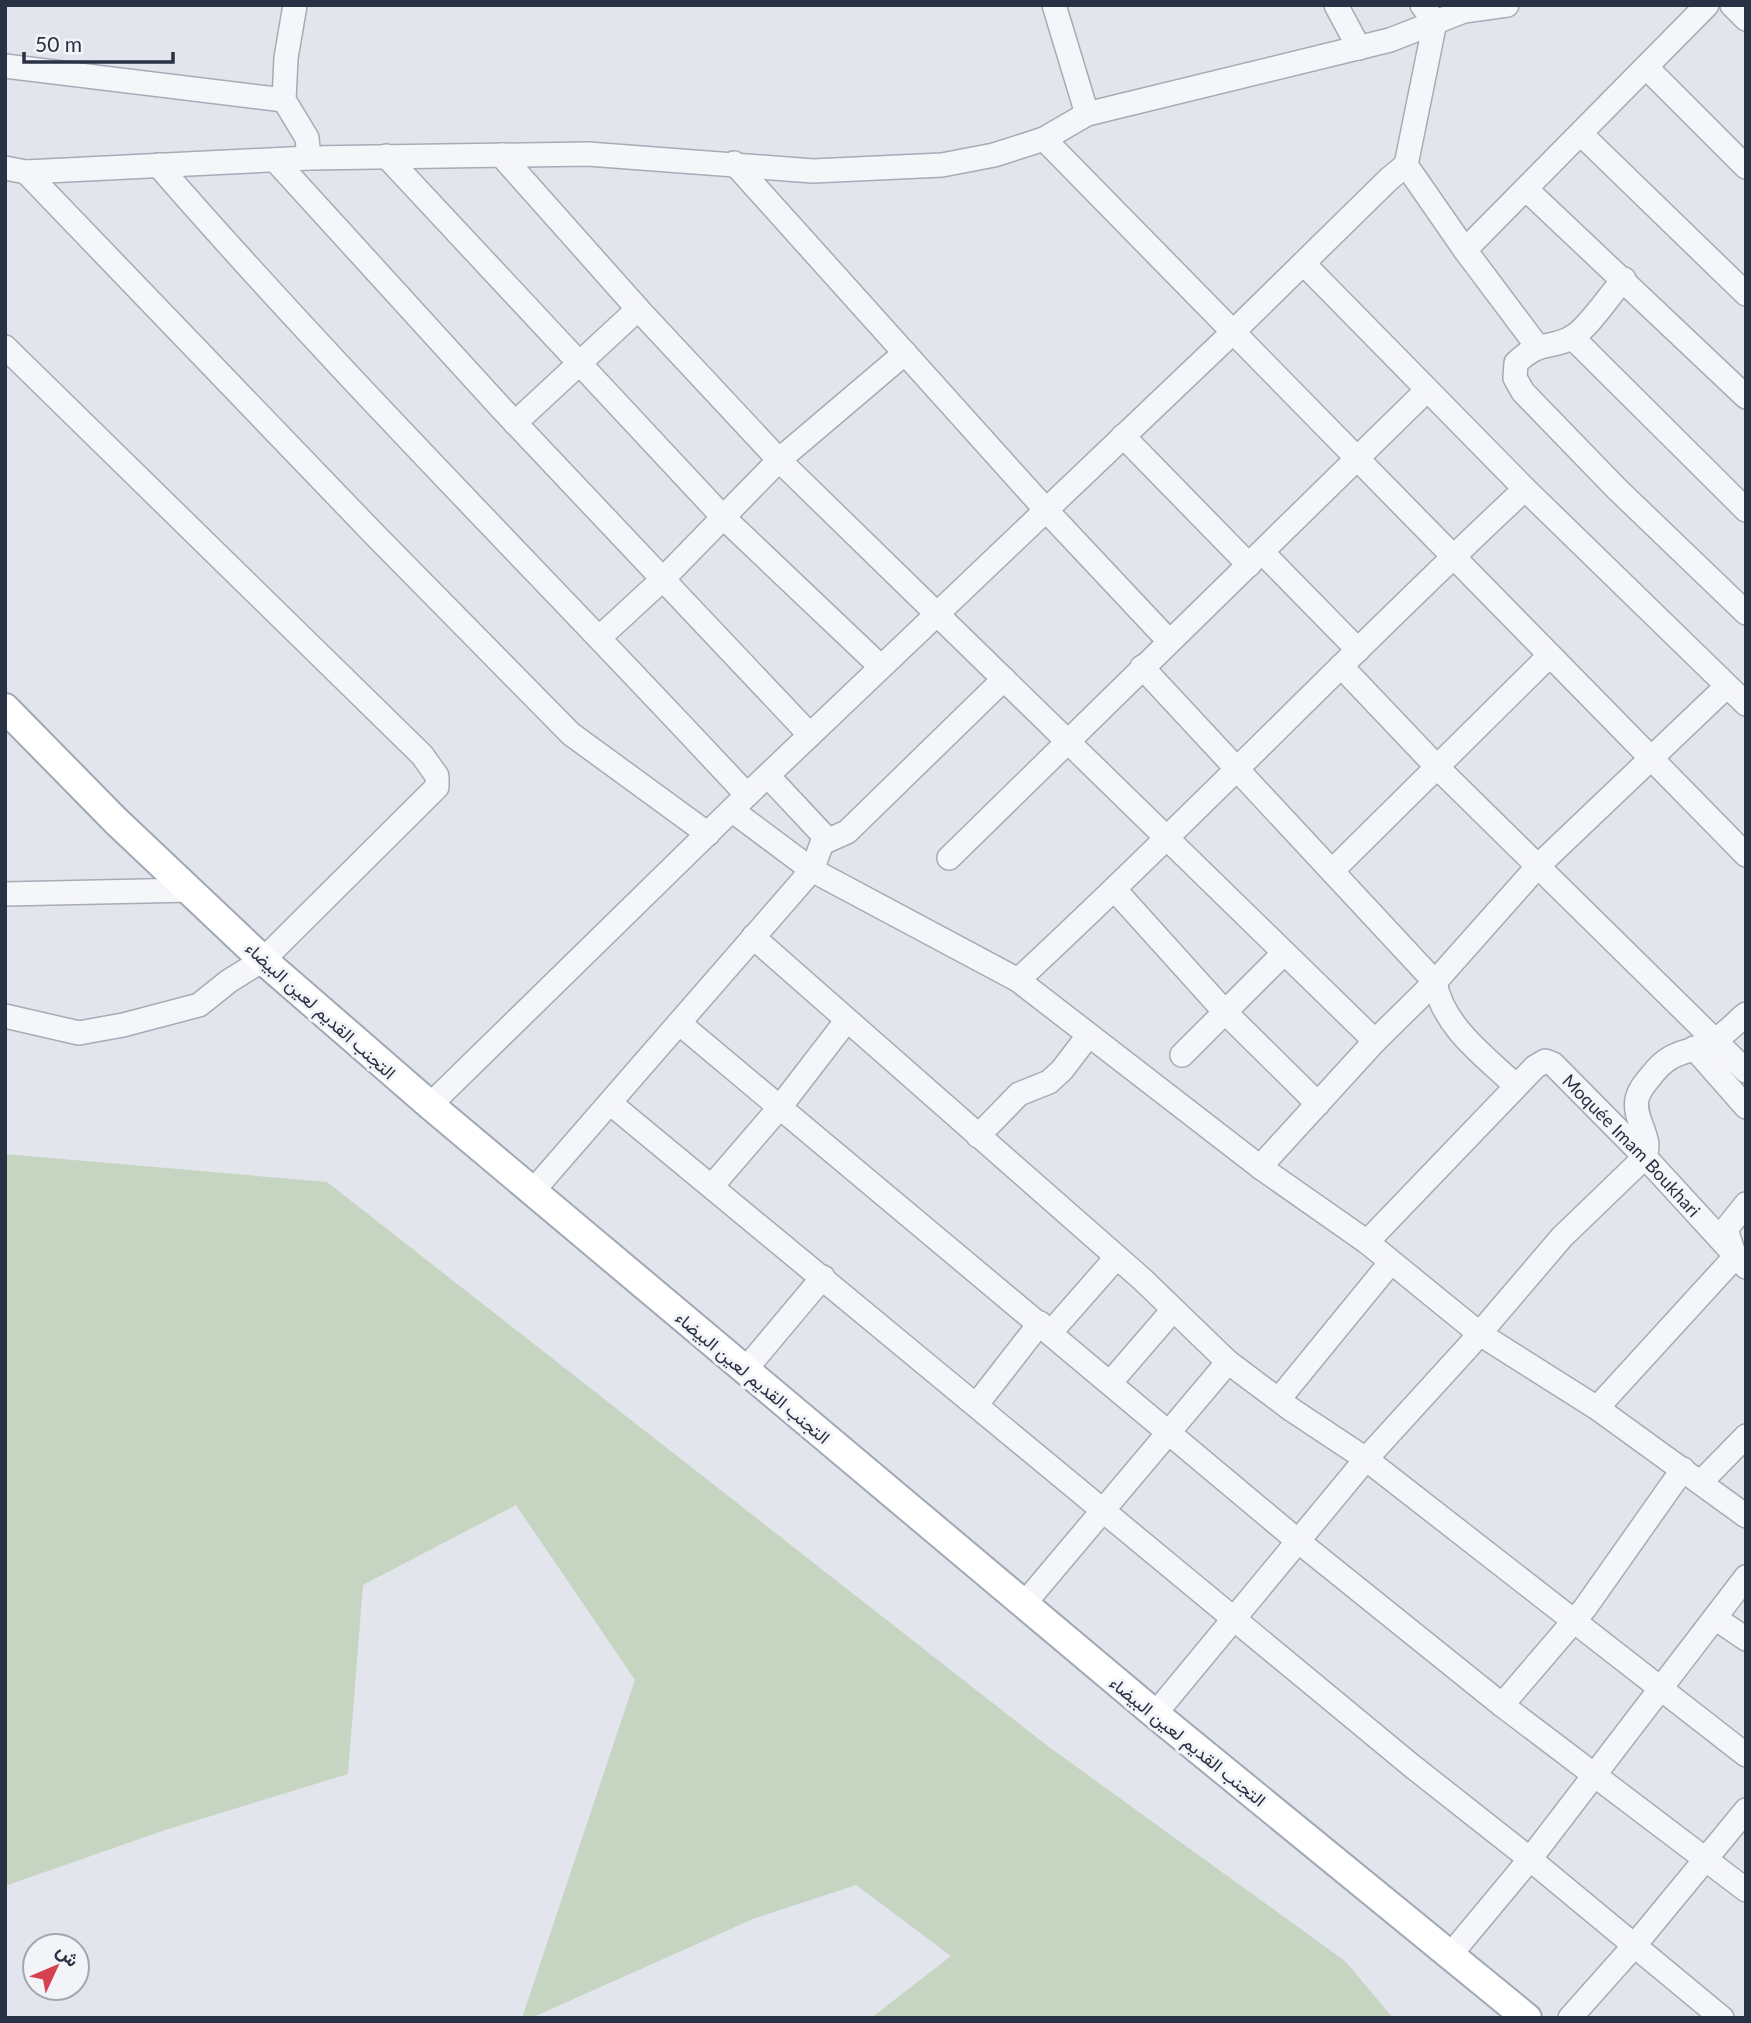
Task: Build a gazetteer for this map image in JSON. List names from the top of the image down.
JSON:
{
  "streets": {
    "main road": ["التجنب القديم لعين البيضاء"],
    "street": ["Moquée Imam Boukhari"]
  },
  "scale_bar": "50 m",
  "north": "top right"
}
